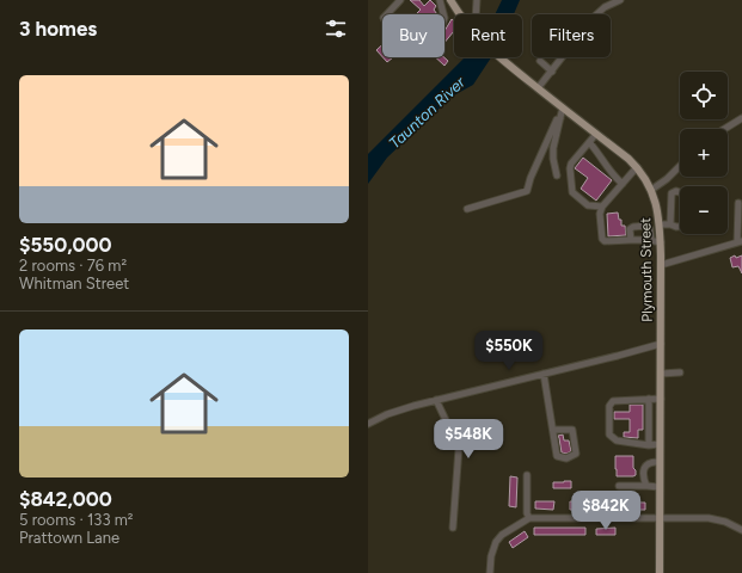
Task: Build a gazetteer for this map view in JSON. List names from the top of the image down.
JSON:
{
  "streets": {
    "main road": ["Plymouth Street"]
  },
  "water": ["Taunton River"],
  "page": {
    "heading": "3 homes",
    "chip": ["Buy", "Rent", "Filters"],
    "list": [
      {
        "name": "$550,000",
        "note": "2 rooms · 76 m² · Whitman Street"
      },
      {
        "name": "$842,000",
        "note": "5 rooms · 133 m² · Prattown Lane"
      }
    ],
    "map_buttons": ["+", "−"],
    "price": ["$550K", "$548K", "$842K"]
  }
}
